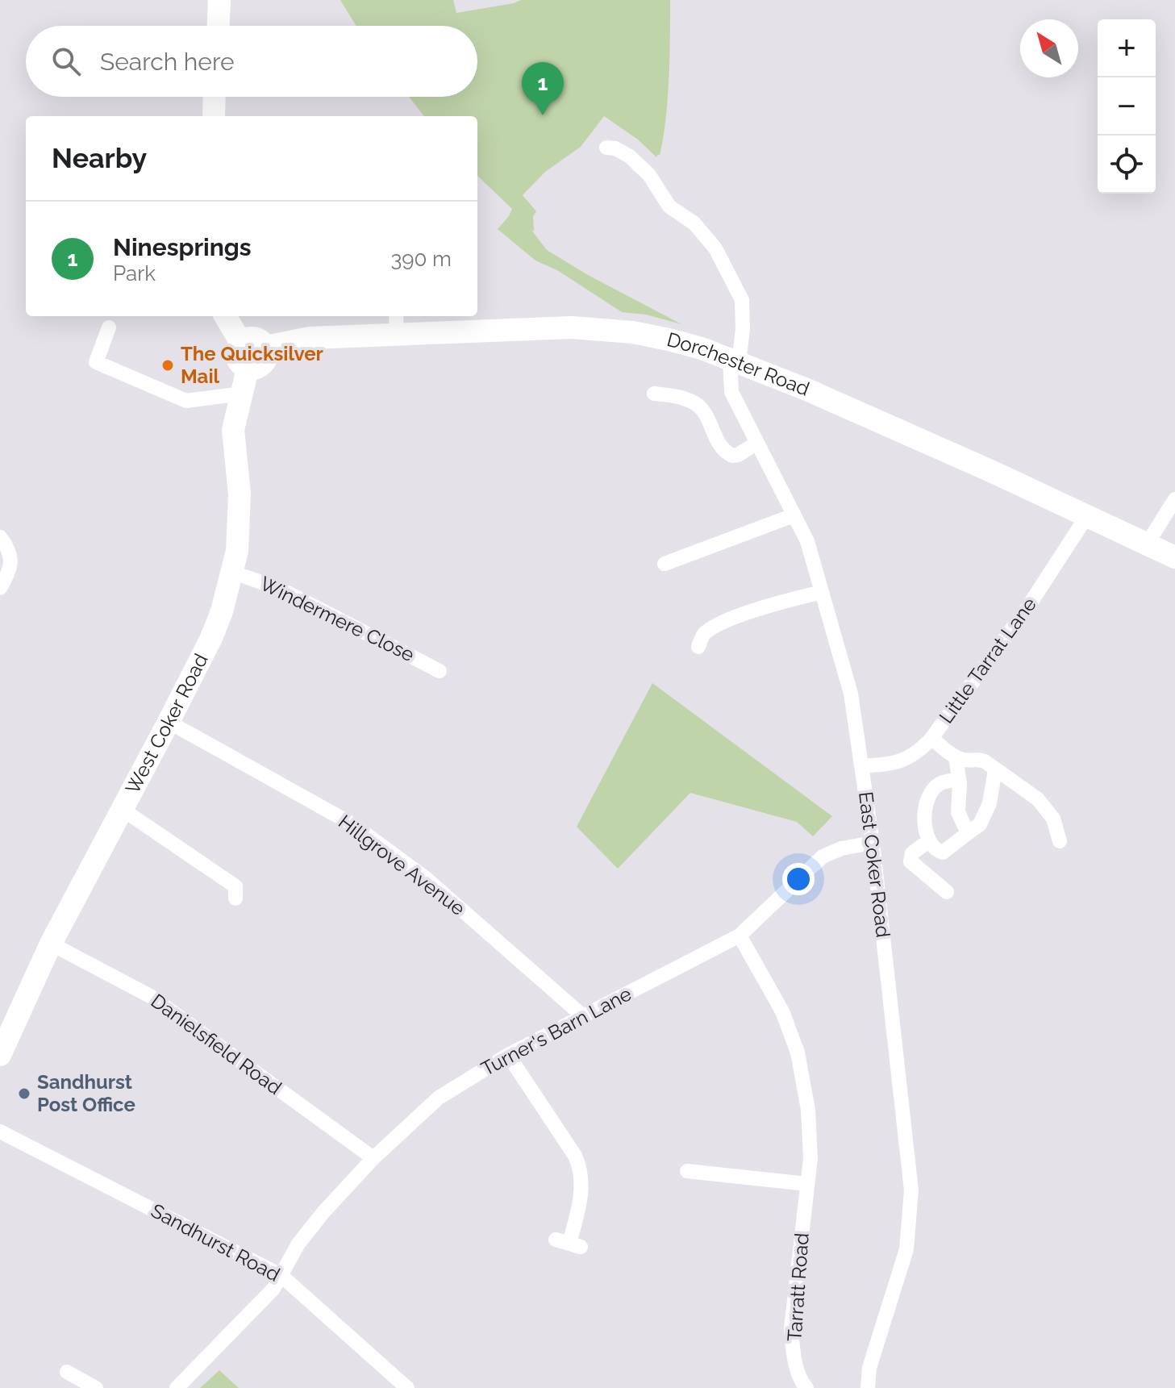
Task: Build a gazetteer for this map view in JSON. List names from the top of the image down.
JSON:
{
  "streets": {
    "highway": ["Dorchester Road", "West Coker Road"],
    "street": [
      "Windermere Close",
      "Little Tarrat Lane",
      "East Coker Road",
      "Hillgrove Avenue",
      "Turner's Barn Lane",
      "Danielsfield Road",
      "Sandhurst Road",
      "Tarratt Road"
    ]
  },
  "crossings": [
    ["Dorchester Road", "Little Tarrat Lane"],
    ["Dorchester Road", "West Coker Road"],
    ["Dorchester Road", "East Coker Road"],
    ["Windermere Close", "West Coker Road"],
    ["Little Tarrat Lane", "East Coker Road"],
    ["West Coker Road", "Hillgrove Avenue"],
    ["West Coker Road", "Danielsfield Road"],
    ["East Coker Road", "Turner's Barn Lane"],
    ["Hillgrove Avenue", "Turner's Barn Lane"],
    ["Turner's Barn Lane", "Danielsfield Road"],
    ["Turner's Barn Lane", "Sandhurst Road"],
    ["Turner's Barn Lane", "Tarratt Road"]
  ],
  "places": ["The Quicksilver Mail", "Sandhurst Post Office"],
  "north": "top left",
  "page": {
    "map_buttons": ["+", "−"],
    "search": "Search here",
    "pins": "1",
    "heading": "Nearby",
    "list": [
      {
        "mark": "1",
        "name": "Ninesprings",
        "note": "Park",
        "value": "390 m"
      }
    ]
  }
}
